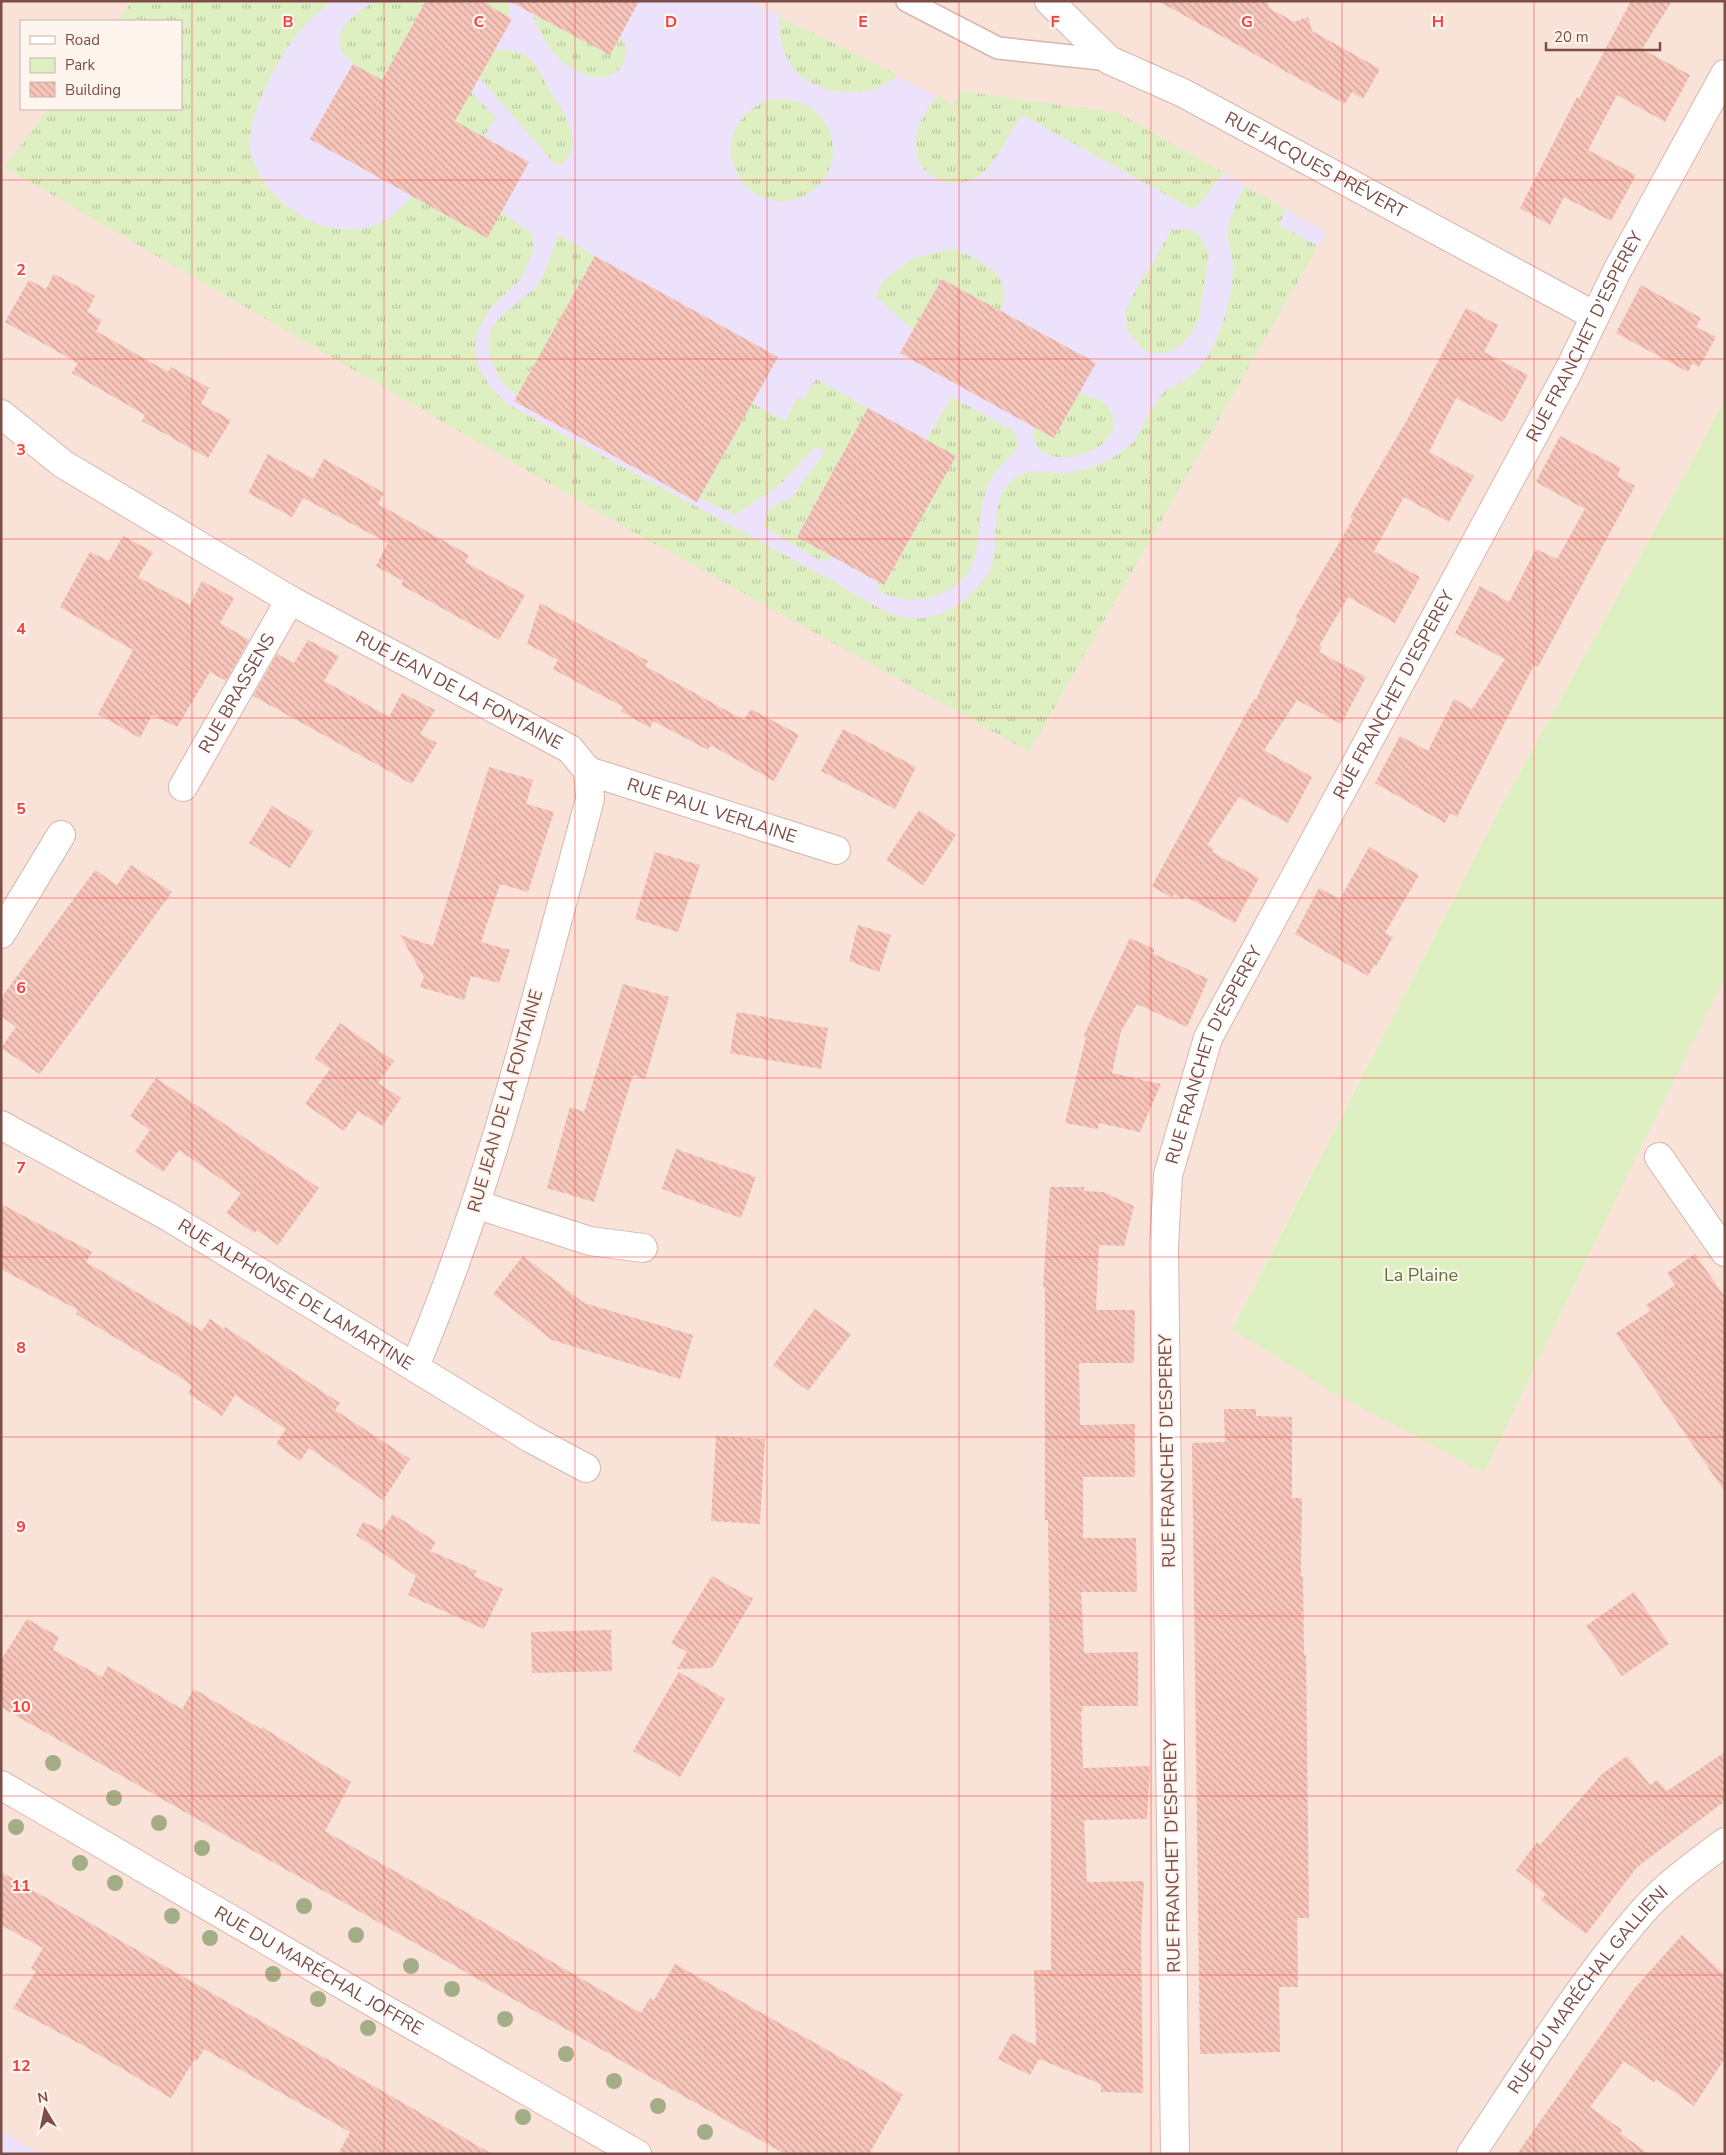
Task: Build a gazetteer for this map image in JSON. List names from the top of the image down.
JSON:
{
  "streets": {
    "street": [
      "RUE JACQUES PRÉVERT",
      "RUE FRANCHET D'ESPEREY",
      "RUE JEAN DE LA FONTAINE",
      "RUE BRASSENS",
      "RUE PAUL VERLAINE",
      "RUE ALPHONSE DE LAMARTINE",
      "RUE DU MARÉCHAL JOFFRE",
      "RUE DU MARÉCHAL GALLIENI"
    ]
  },
  "crossings": [
    ["RUE JACQUES PRÉVERT", "RUE FRANCHET D'ESPEREY"],
    ["RUE JEAN DE LA FONTAINE", "RUE BRASSENS"],
    ["RUE JEAN DE LA FONTAINE", "RUE PAUL VERLAINE"],
    ["RUE JEAN DE LA FONTAINE", "RUE ALPHONSE DE LAMARTINE"]
  ],
  "parks": ["La Plaine"],
  "legend": ["Road", "Park", "Building"],
  "scale_bar": "20 m",
  "north": "top",
  "grid": {
    "columns": [
      "B",
      "C",
      "D",
      "E",
      "F",
      "G",
      "H"
    ],
    "rows": [
      "2",
      "3",
      "4",
      "5",
      "6",
      "7",
      "8",
      "9",
      "10",
      "11",
      "12"
    ]
  }
}
